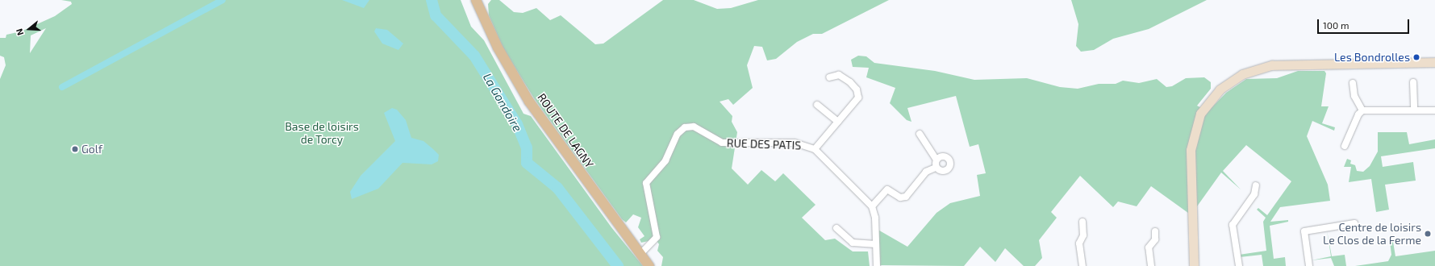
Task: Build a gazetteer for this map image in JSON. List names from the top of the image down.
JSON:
{
  "streets": {
    "main road": ["ROUTE DE LAGNY"],
    "street": ["RUE DES PATIS"]
  },
  "crossings": [
    ["ROUTE DE LAGNY", "RUE DES PATIS"]
  ],
  "water": ["La Gondoire"],
  "parks": ["Base de loisirs de Torcy"],
  "places": ["Les Bondrolles", "Golf", "Centre de loisirs Le Clos de la Ferme"],
  "scale_bar": "100 m",
  "north": "left"
}
